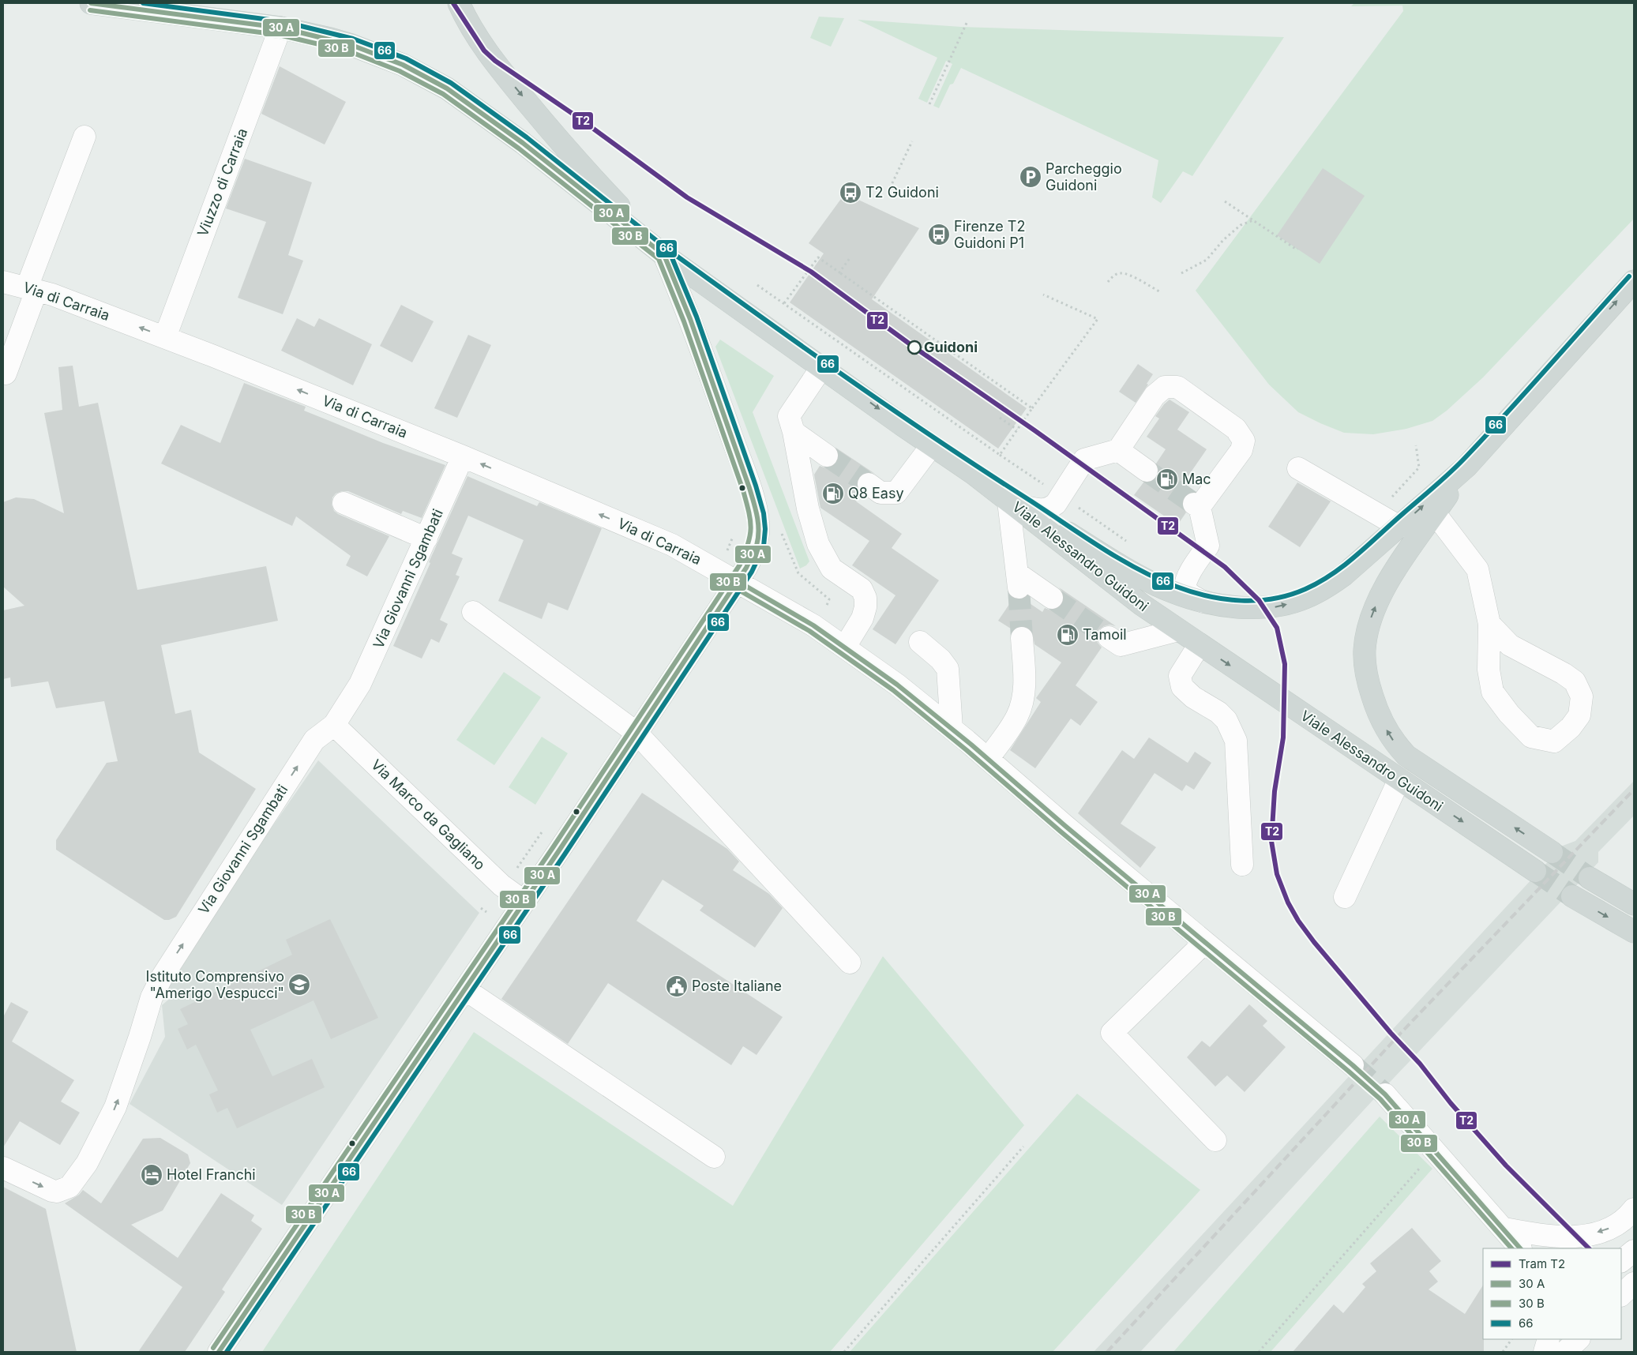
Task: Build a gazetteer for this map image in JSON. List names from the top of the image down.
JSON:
{
  "streets": {
    "main road": ["Viale Alessandro Guidoni"],
    "street": [
      "Viuzzo di Carraia",
      "Via di Carraia",
      "Via Giovanni Sgambati",
      "Via Marco da Gagliano"
    ]
  },
  "crossings": [
    ["Viuzzo di Carraia", "Via di Carraia"],
    ["Via di Carraia", "Via Giovanni Sgambati"],
    ["Via Giovanni Sgambati", "Via Marco da Gagliano"]
  ],
  "one_way": ["Via Giovanni Sgambati"],
  "places": {
    "parking": ["Parcheggio Guidoni"],
    "bus stop": ["T2 Guidoni", "Firenze T2 Guidoni P1"],
    "other": ["Guidoni"],
    "fuel station": ["Mac", "Q8 Easy", "Tamoil"],
    "school or university": ["Istituto Comprensivo \"Amerigo Vespucci\""],
    "public building": ["Poste Italiane"],
    "hotel": ["Hotel Franchi"]
  },
  "lines": ["tram line T2", "transit line 66"],
  "legend": [
    "Tram T2",
    "30 A",
    "30 B",
    "66"
  ]
}
